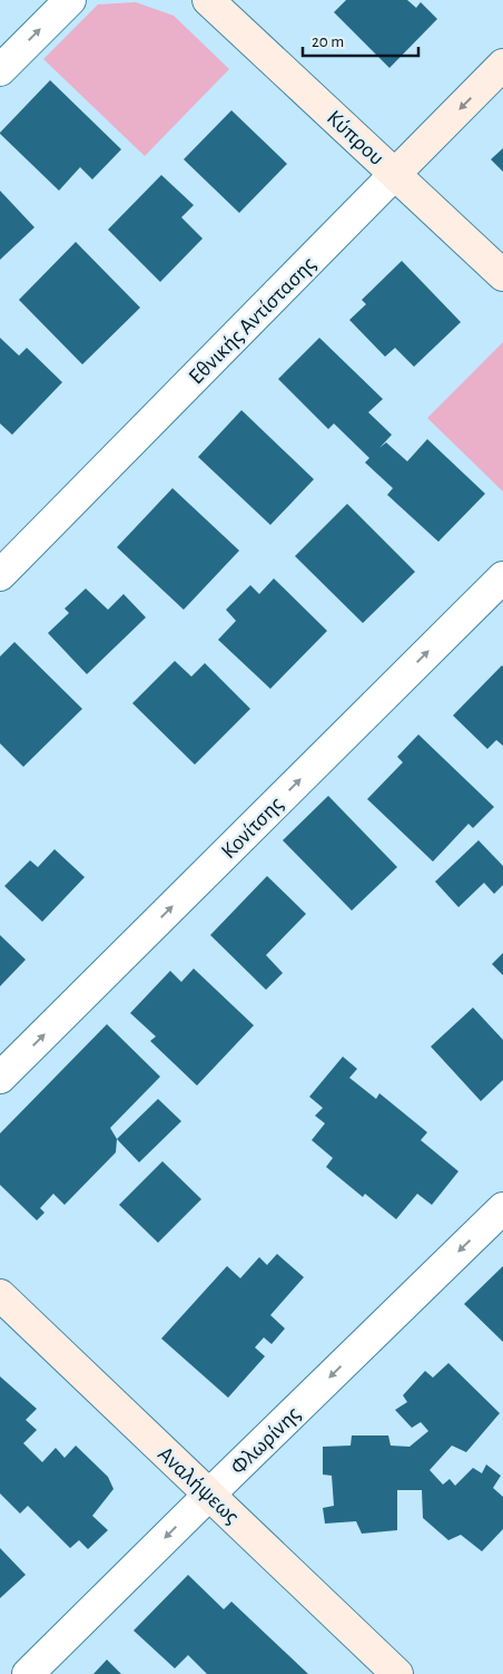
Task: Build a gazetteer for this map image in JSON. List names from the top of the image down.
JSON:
{
  "streets": {
    "street": [
      "Κύπρου",
      "Εθνικής Αντίστασης",
      "Κονίτσης",
      "Φλωρίνης",
      "Αναλήψεως"
    ]
  },
  "crossings": [
    ["Κύπρου", "Εθνικής Αντίστασης"],
    ["Φλωρίνης", "Αναλήψεως"]
  ],
  "one_way": ["Κονίτσης", "Φλωρίνης"],
  "scale_bar": "20 m"
}
